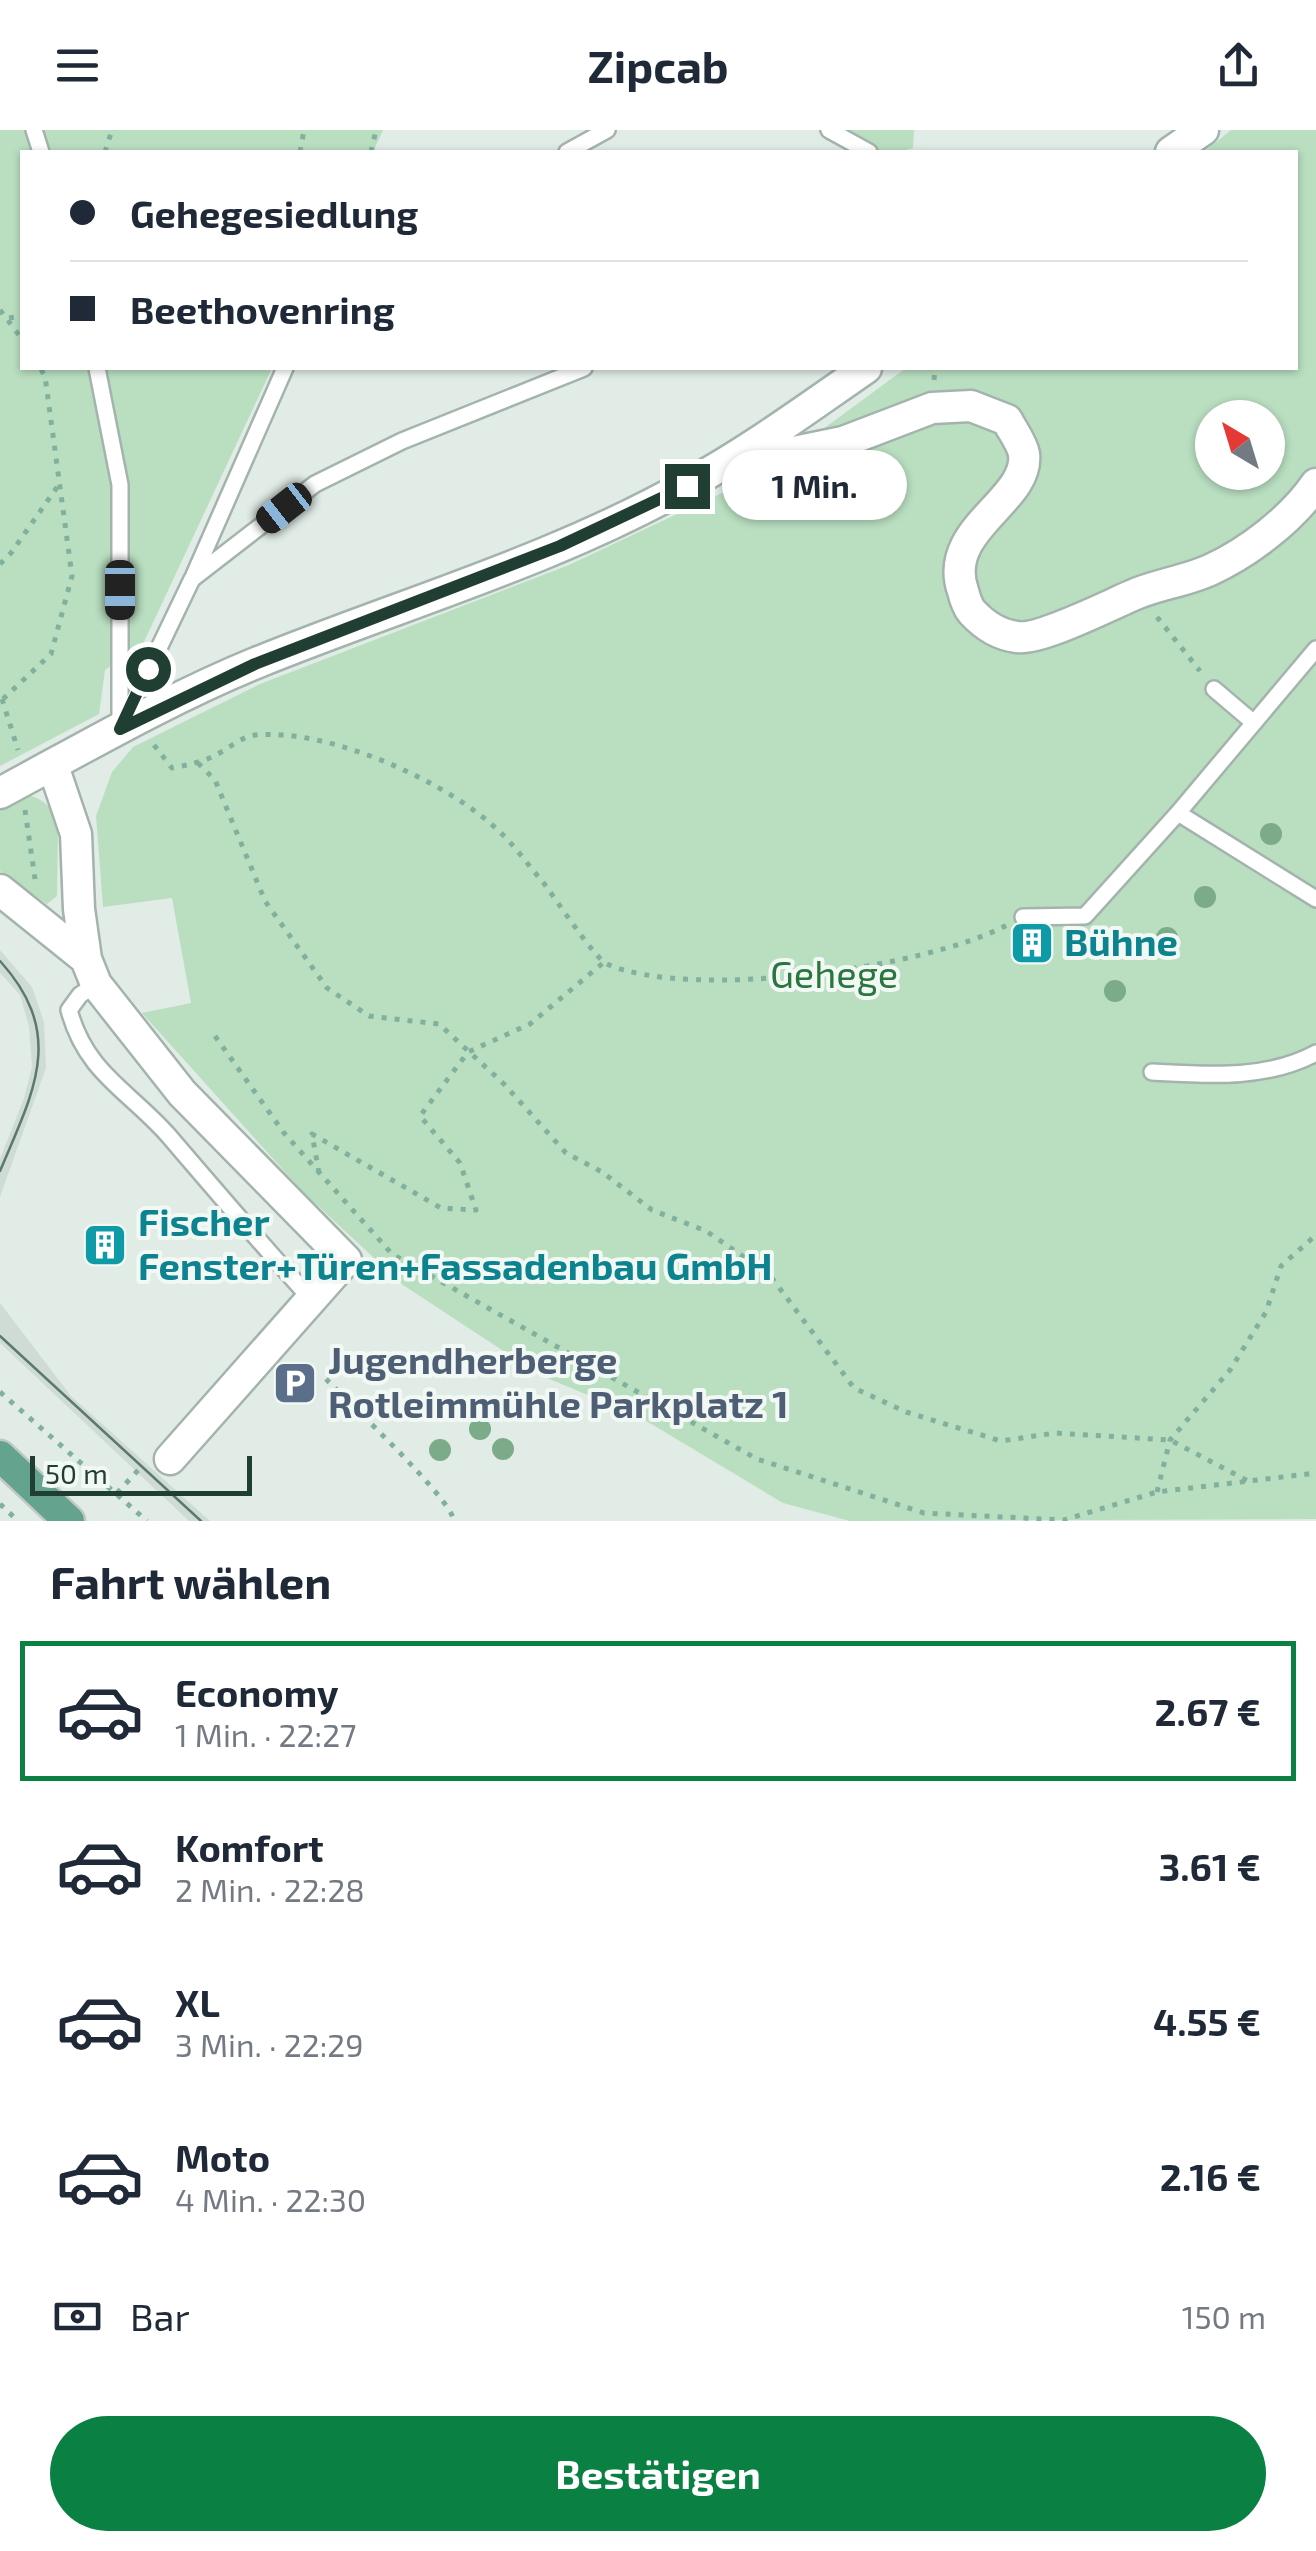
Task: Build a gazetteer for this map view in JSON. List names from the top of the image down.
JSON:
{
  "parks": ["Gehege"],
  "places": {
    "building": ["Bühne", "Fischer Fenster+Türen+Fassadenbau GmbH"],
    "parking": ["Jugendherberge Rotleimmühle Parkplatz 1"]
  },
  "scale_bar": "50 m",
  "north": "top left",
  "page": {
    "header": "Zipcab",
    "banner": ["Gehegesiedlung", "Beethovenring"],
    "bubble": "1 Min.",
    "scale": "50 m",
    "heading": "Fahrt wählen",
    "list": [
      {
        "name": "Economy",
        "note": "1 Min. · 22:27",
        "value": "2.67 €"
      },
      {
        "name": "Komfort",
        "note": "2 Min. · 22:28",
        "value": "3.61 €"
      },
      {
        "name": "XL",
        "note": "3 Min. · 22:29",
        "value": "4.55 €"
      },
      {
        "name": "Moto",
        "note": "4 Min. · 22:30",
        "value": "2.16 €"
      }
    ],
    "pay": ["Bar", "150 m"],
    "buttons": "Bestätigen"
  }
}
